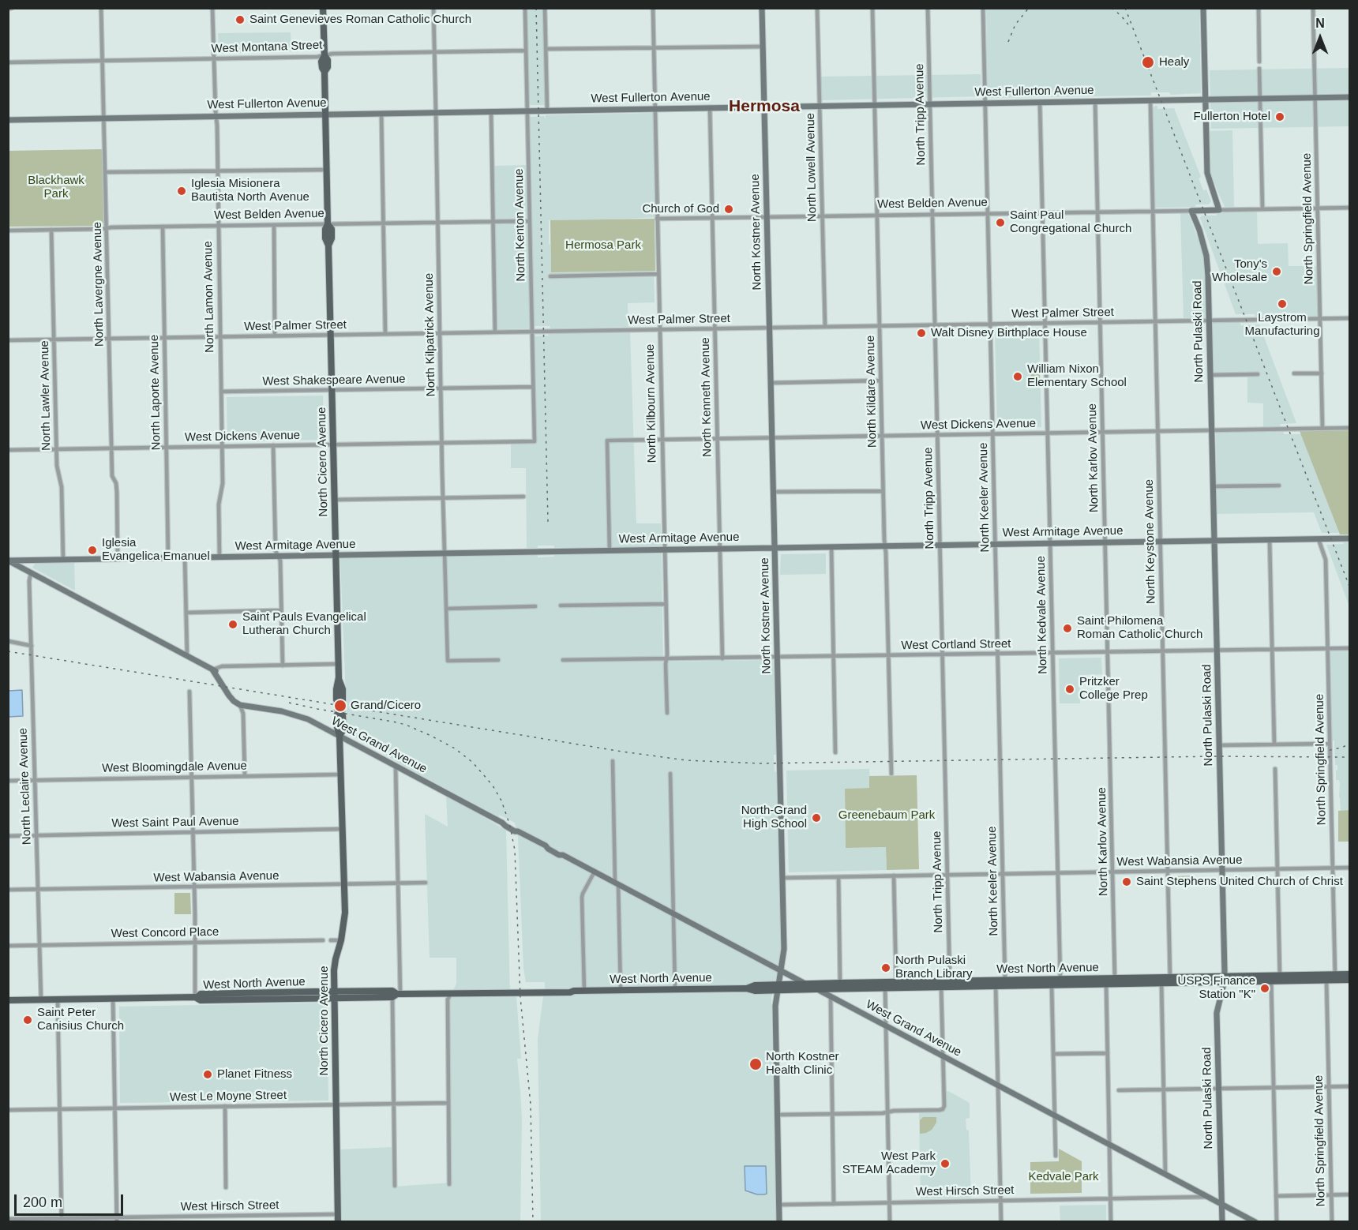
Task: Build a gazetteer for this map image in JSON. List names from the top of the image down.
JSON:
{
  "streets": {
    "main road": [
      "West Fullerton Avenue",
      "West Belden Avenue",
      "North Kostner Avenue",
      "North Pulaski Road",
      "North Cicero Avenue",
      "West Armitage Avenue",
      "West Grand Avenue",
      "West North Avenue"
    ],
    "street": [
      "West Montana Street",
      "North Tripp Avenue",
      "North Lowell Avenue",
      "North Springfield Avenue",
      "North Kenton Avenue",
      "North Lavergne Avenue",
      "North Lamon Avenue",
      "West Palmer Street",
      "North Kilpatrick Avenue",
      "West Shakespeare Avenue",
      "North Kildare Avenue",
      "North Laporte Avenue",
      "North Lawler Avenue",
      "North Kenneth Avenue",
      "North Kilbourn Avenue",
      "West Dickens Avenue",
      "North Karlov Avenue",
      "North Keeler Avenue",
      "North Keystone Avenue",
      "North Kedvale Avenue",
      "West Cortland Street",
      "West Bloomingdale Avenue",
      "North Leclaire Avenue",
      "West Saint Paul Avenue",
      "West Wabansia Avenue",
      "West Concord Place",
      "West Le Moyne Street",
      "West Hirsch Street"
    ]
  },
  "crossings": [
    ["West Montana Street", "North Kenton Avenue"],
    ["West Montana Street", "North Lavergne Avenue"],
    ["West Montana Street", "North Lamon Avenue"],
    ["West Montana Street", "North Kilpatrick Avenue"],
    ["West Montana Street", "North Cicero Avenue"],
    ["West Fullerton Avenue", "North Tripp Avenue"],
    ["West Fullerton Avenue", "North Lowell Avenue"],
    ["West Fullerton Avenue", "North Springfield Avenue"],
    ["West Fullerton Avenue", "North Kenton Avenue"],
    ["West Fullerton Avenue", "North Kostner Avenue"],
    ["West Fullerton Avenue", "North Lavergne Avenue"],
    ["West Fullerton Avenue", "North Lamon Avenue"],
    ["West Fullerton Avenue", "North Kilpatrick Avenue"],
    ["West Fullerton Avenue", "North Kildare Avenue"],
    ["West Fullerton Avenue", "North Kenneth Avenue"],
    ["West Fullerton Avenue", "North Kilbourn Avenue"],
    ["West Fullerton Avenue", "North Karlov Avenue"],
    ["West Fullerton Avenue", "North Cicero Avenue"],
    ["West Fullerton Avenue", "North Keeler Avenue"],
    ["West Fullerton Avenue", "North Keystone Avenue"],
    ["West Fullerton Avenue", "North Kedvale Avenue"],
    ["North Tripp Avenue", "West Belden Avenue"],
    ["North Tripp Avenue", "West Palmer Street"],
    ["North Tripp Avenue", "West Dickens Avenue"],
    ["North Tripp Avenue", "West Armitage Avenue"],
    ["North Tripp Avenue", "West Cortland Street"],
    ["North Tripp Avenue", "West Wabansia Avenue"],
    ["North Tripp Avenue", "West North Avenue"],
    ["North Lowell Avenue", "West Belden Avenue"],
    ["North Lowell Avenue", "West Palmer Street"],
    ["West Belden Avenue", "North Springfield Avenue"],
    ["West Belden Avenue", "North Kenton Avenue"],
    ["West Belden Avenue", "North Kostner Avenue"],
    ["West Belden Avenue", "North Lavergne Avenue"],
    ["West Belden Avenue", "North Lamon Avenue"],
    ["West Belden Avenue", "North Pulaski Road"],
    ["West Belden Avenue", "North Kilpatrick Avenue"],
    ["West Belden Avenue", "North Kildare Avenue"],
    ["West Belden Avenue", "North Laporte Avenue"],
    ["West Belden Avenue", "North Lawler Avenue"],
    ["West Belden Avenue", "North Kenneth Avenue"],
    ["West Belden Avenue", "North Kilbourn Avenue"],
    ["West Belden Avenue", "North Karlov Avenue"],
    ["West Belden Avenue", "North Cicero Avenue"],
    ["West Belden Avenue", "North Keeler Avenue"],
    ["West Belden Avenue", "North Keystone Avenue"],
    ["West Belden Avenue", "North Kedvale Avenue"],
    ["North Springfield Avenue", "West Palmer Street"],
    ["North Springfield Avenue", "West Dickens Avenue"],
    ["North Springfield Avenue", "West Armitage Avenue"],
    ["North Springfield Avenue", "West Cortland Street"],
    ["North Springfield Avenue", "West Wabansia Avenue"],
    ["North Springfield Avenue", "West North Avenue"],
    ["North Kenton Avenue", "West Palmer Street"],
    ["North Kenton Avenue", "West Shakespeare Avenue"],
    ["North Kenton Avenue", "West Dickens Avenue"],
    ["North Kostner Avenue", "West Palmer Street"],
    ["North Kostner Avenue", "West Dickens Avenue"],
    ["North Kostner Avenue", "West Armitage Avenue"],
    ["North Kostner Avenue", "West Cortland Street"],
    ["North Kostner Avenue", "West Grand Avenue"],
    ["North Kostner Avenue", "West Wabansia Avenue"],
    ["North Kostner Avenue", "West North Avenue"],
    ["North Kostner Avenue", "West Hirsch Street"],
    ["North Lavergne Avenue", "West Palmer Street"],
    ["North Lavergne Avenue", "West Dickens Avenue"],
    ["North Lavergne Avenue", "West Armitage Avenue"],
    ["North Lamon Avenue", "West Palmer Street"],
    ["North Lamon Avenue", "West Shakespeare Avenue"],
    ["North Lamon Avenue", "West Dickens Avenue"],
    ["North Lamon Avenue", "West Armitage Avenue"],
    ["West Palmer Street", "North Pulaski Road"],
    ["West Palmer Street", "North Kilpatrick Avenue"],
    ["West Palmer Street", "North Kildare Avenue"],
    ["West Palmer Street", "North Laporte Avenue"],
    ["West Palmer Street", "North Lawler Avenue"],
    ["West Palmer Street", "North Kenneth Avenue"],
    ["West Palmer Street", "North Kilbourn Avenue"],
    ["West Palmer Street", "North Karlov Avenue"],
    ["West Palmer Street", "North Cicero Avenue"],
    ["West Palmer Street", "North Keeler Avenue"],
    ["West Palmer Street", "North Keystone Avenue"],
    ["West Palmer Street", "North Kedvale Avenue"],
    ["North Pulaski Road", "West Dickens Avenue"],
    ["North Pulaski Road", "West Armitage Avenue"],
    ["North Pulaski Road", "West Cortland Street"],
    ["North Pulaski Road", "West Grand Avenue"],
    ["North Pulaski Road", "West Wabansia Avenue"],
    ["North Pulaski Road", "West North Avenue"],
    ["North Kilpatrick Avenue", "West Shakespeare Avenue"],
    ["North Kilpatrick Avenue", "West Dickens Avenue"],
    ["North Kilpatrick Avenue", "West Armitage Avenue"],
    ["West Shakespeare Avenue", "North Cicero Avenue"],
    ["North Kildare Avenue", "West Dickens Avenue"],
    ["North Kildare Avenue", "West Armitage Avenue"],
    ["North Kildare Avenue", "West Cortland Street"],
    ["North Laporte Avenue", "West Dickens Avenue"],
    ["North Laporte Avenue", "West Armitage Avenue"],
    ["North Lawler Avenue", "West Dickens Avenue"],
    ["North Lawler Avenue", "West Armitage Avenue"],
    ["North Kenneth Avenue", "West Dickens Avenue"],
    ["North Kenneth Avenue", "West Armitage Avenue"],
    ["North Kenneth Avenue", "West Cortland Street"],
    ["North Kilbourn Avenue", "West Dickens Avenue"],
    ["North Kilbourn Avenue", "West Armitage Avenue"],
    ["North Kilbourn Avenue", "West Cortland Street"],
    ["West Dickens Avenue", "North Karlov Avenue"],
    ["West Dickens Avenue", "North Cicero Avenue"],
    ["West Dickens Avenue", "North Keeler Avenue"],
    ["West Dickens Avenue", "West Armitage Avenue"],
    ["West Dickens Avenue", "North Keystone Avenue"],
    ["West Dickens Avenue", "North Kedvale Avenue"],
    ["North Karlov Avenue", "West Armitage Avenue"],
    ["North Karlov Avenue", "West Cortland Street"],
    ["North Karlov Avenue", "West Wabansia Avenue"],
    ["North Karlov Avenue", "West North Avenue"],
    ["North Cicero Avenue", "West Armitage Avenue"],
    ["North Cicero Avenue", "West Grand Avenue"],
    ["North Cicero Avenue", "West Bloomingdale Avenue"],
    ["North Cicero Avenue", "West Saint Paul Avenue"],
    ["North Cicero Avenue", "West Wabansia Avenue"],
    ["North Cicero Avenue", "West North Avenue"],
    ["North Cicero Avenue", "West Le Moyne Street"],
    ["North Cicero Avenue", "West Hirsch Street"],
    ["North Keeler Avenue", "West Armitage Avenue"],
    ["North Keeler Avenue", "West Cortland Street"],
    ["North Keeler Avenue", "West Wabansia Avenue"],
    ["North Keeler Avenue", "West North Avenue"],
    ["West Armitage Avenue", "North Keystone Avenue"],
    ["West Armitage Avenue", "North Kedvale Avenue"],
    ["North Keystone Avenue", "West Cortland Street"],
    ["North Keystone Avenue", "West Wabansia Avenue"],
    ["North Keystone Avenue", "West North Avenue"],
    ["North Kedvale Avenue", "West Cortland Street"],
    ["North Kedvale Avenue", "West Wabansia Avenue"],
    ["North Kedvale Avenue", "West North Avenue"],
    ["West Grand Avenue", "West North Avenue"],
    ["West Grand Avenue", "West Hirsch Street"],
    ["West Bloomingdale Avenue", "North Leclaire Avenue"],
    ["North Leclaire Avenue", "West Saint Paul Avenue"],
    ["North Leclaire Avenue", "West Wabansia Avenue"],
    ["North Leclaire Avenue", "West Concord Place"],
    ["North Leclaire Avenue", "West North Avenue"]
  ],
  "districts": ["Hermosa"],
  "parks": [
    "Blackhawk Park",
    "Hermosa Park",
    "Greenebaum Park",
    "Kedvale Park"
  ],
  "places": [
    "Saint Genevieves Roman Catholic Church",
    "Healy",
    "Fullerton Hotel",
    "Iglesia Misionera Bautista North Avenue",
    "Church of God",
    "Saint Paul Congregational Church",
    "Tony's Wholesale",
    "Laystrom Manufacturing",
    "Walt Disney Birthplace House",
    "William Nixon Elementary School",
    "Iglesia Evangelica Emanuel",
    "Saint Pauls Evangelical Lutheran Church",
    "Saint Philomena Roman Catholic Church",
    "Pritzker College Prep",
    "Grand/Cicero",
    "North-Grand High School",
    "Saint Stephens United Church of Christ",
    "North Pulaski Branch Library",
    "USPS Finance Station \"K\"",
    "Saint Peter Canisius Church",
    "North Kostner Health Clinic",
    "Planet Fitness",
    "West Park STEAM Academy"
  ],
  "scale_bar": "200 m",
  "north": "top"
}
